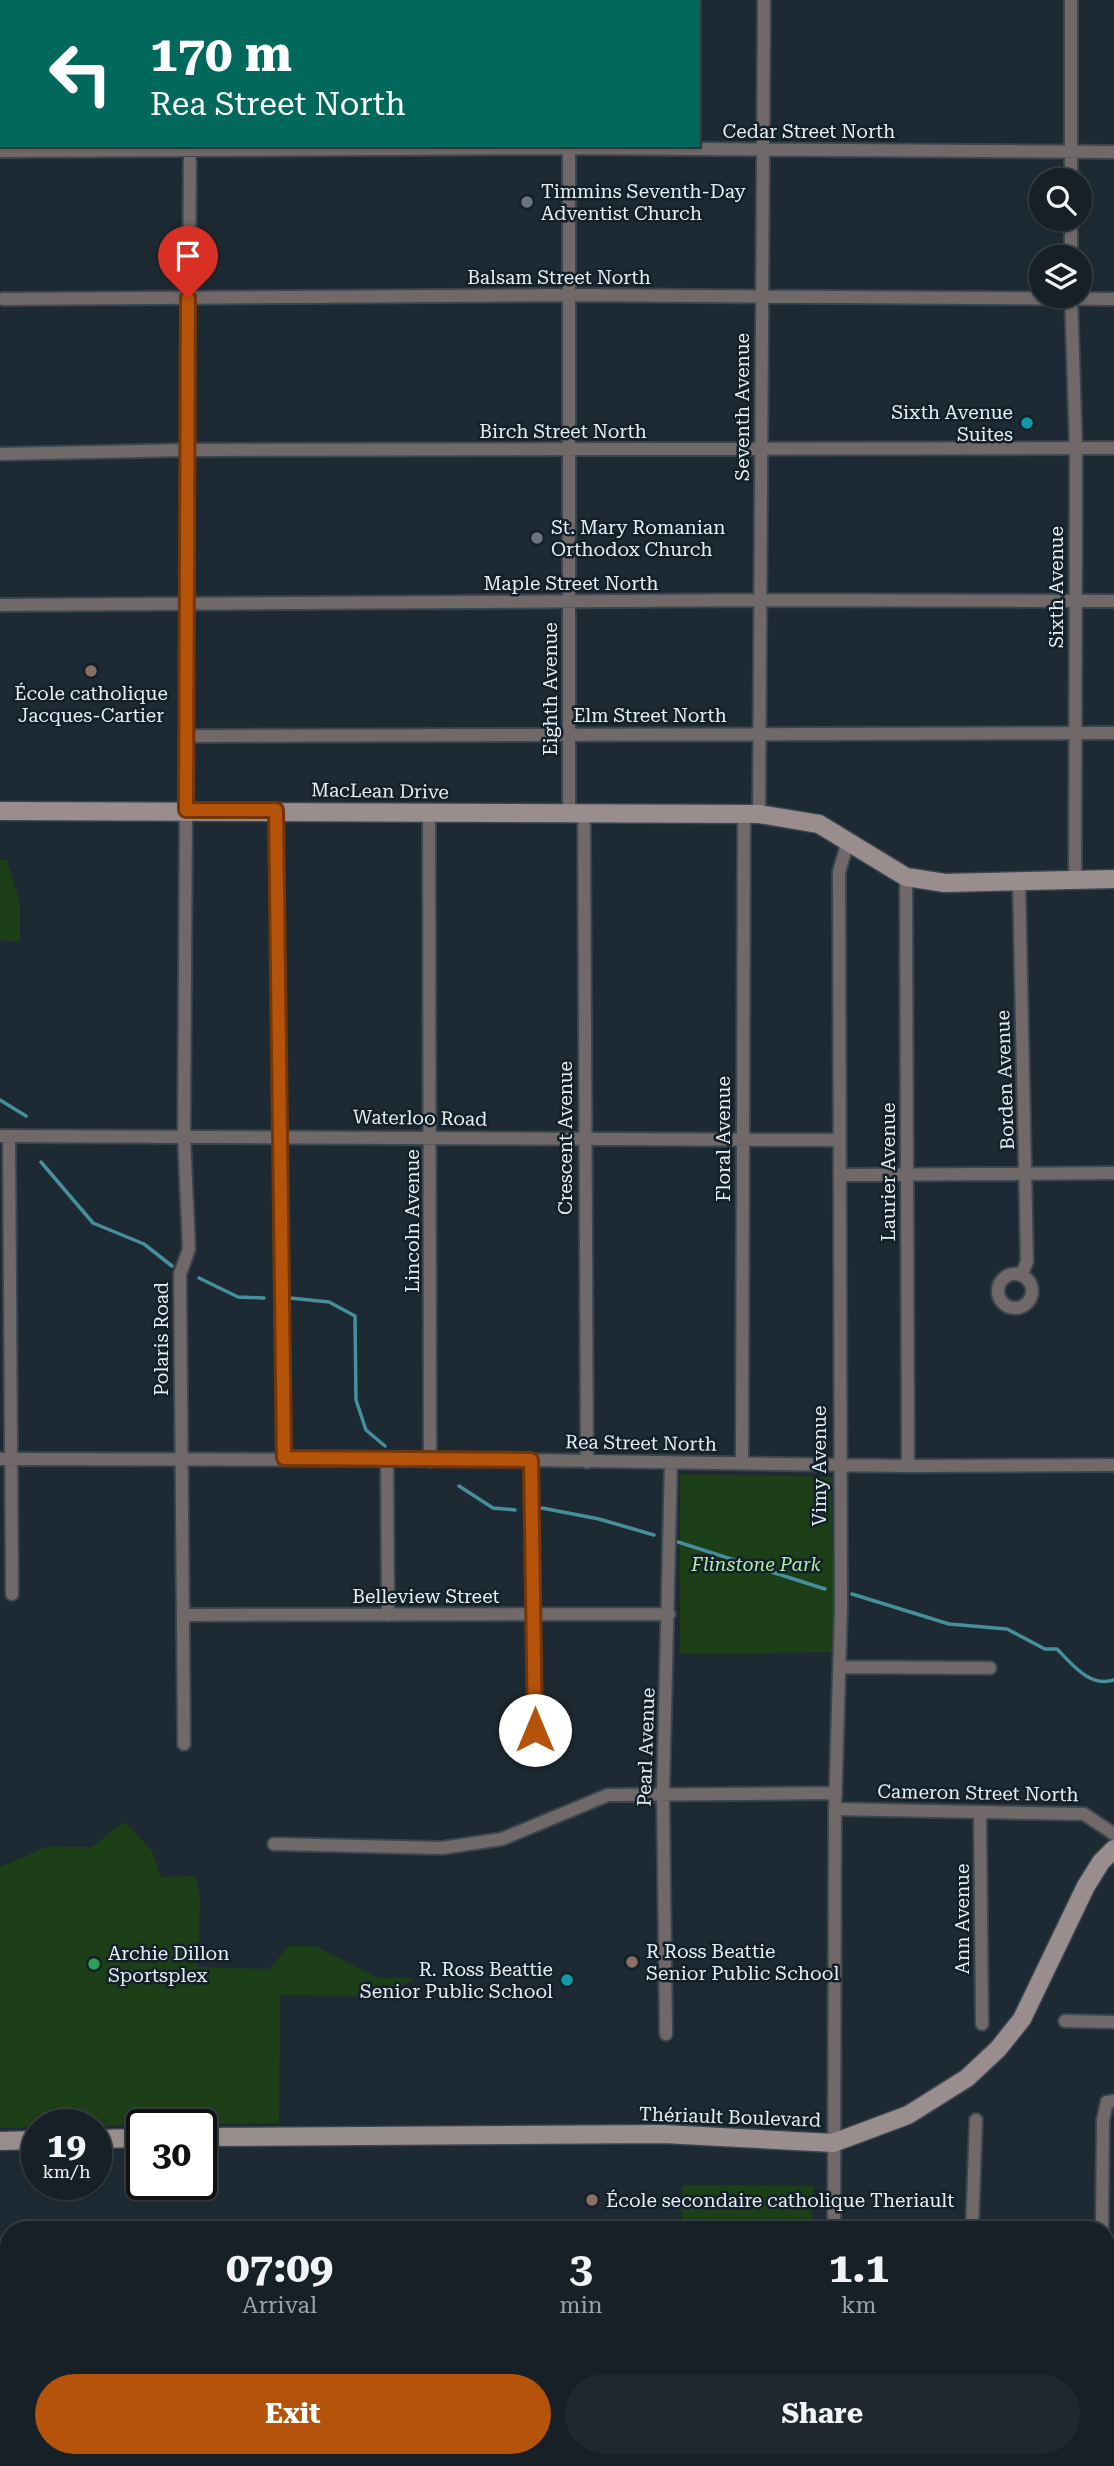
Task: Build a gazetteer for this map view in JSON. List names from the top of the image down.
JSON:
{
  "streets": {
    "street": [
      "Cedar Street North",
      "Balsam Street North",
      "Seventh Avenue",
      "Birch Street North",
      "Maple Street North",
      "Sixth Avenue",
      "Eighth Avenue",
      "Elm Street North",
      "MacLean Drive",
      "Borden Avenue",
      "Waterloo Road",
      "Crescent Avenue",
      "Floral Avenue",
      "Laurier Avenue",
      "Lincoln Avenue",
      "Polaris Road",
      "Rea Street North",
      "Vimy Avenue",
      "Belleview Street",
      "Pearl Avenue",
      "Cameron Street North",
      "Ann Avenue",
      "Thériault Boulevard"
    ]
  },
  "crossings": [
    ["Cedar Street North", "Seventh Avenue"],
    ["Cedar Street North", "Eighth Avenue"],
    ["Cedar Street North", "Polaris Road"],
    ["Balsam Street North", "Seventh Avenue"],
    ["Balsam Street North", "Eighth Avenue"],
    ["Balsam Street North", "Polaris Road"],
    ["Seventh Avenue", "Birch Street North"],
    ["Seventh Avenue", "Maple Street North"],
    ["Seventh Avenue", "Elm Street North"],
    ["Seventh Avenue", "MacLean Drive"],
    ["Seventh Avenue", "Floral Avenue"],
    ["Birch Street North", "Sixth Avenue"],
    ["Birch Street North", "Eighth Avenue"],
    ["Birch Street North", "Polaris Road"],
    ["Maple Street North", "Sixth Avenue"],
    ["Maple Street North", "Eighth Avenue"],
    ["Maple Street North", "Polaris Road"],
    ["Sixth Avenue", "Elm Street North"],
    ["Eighth Avenue", "Elm Street North"],
    ["Eighth Avenue", "MacLean Drive"],
    ["Eighth Avenue", "Crescent Avenue"],
    ["Elm Street North", "Polaris Road"],
    ["MacLean Drive", "Crescent Avenue"],
    ["MacLean Drive", "Floral Avenue"],
    ["MacLean Drive", "Lincoln Avenue"],
    ["MacLean Drive", "Polaris Road"],
    ["Waterloo Road", "Crescent Avenue"],
    ["Waterloo Road", "Floral Avenue"],
    ["Waterloo Road", "Lincoln Avenue"],
    ["Waterloo Road", "Polaris Road"],
    ["Waterloo Road", "Vimy Avenue"],
    ["Crescent Avenue", "Rea Street North"],
    ["Floral Avenue", "Rea Street North"],
    ["Laurier Avenue", "Rea Street North"],
    ["Lincoln Avenue", "Rea Street North"],
    ["Polaris Road", "Rea Street North"],
    ["Polaris Road", "Belleview Street"],
    ["Rea Street North", "Vimy Avenue"],
    ["Rea Street North", "Pearl Avenue"],
    ["Vimy Avenue", "Cameron Street North"],
    ["Vimy Avenue", "Thériault Boulevard"],
    ["Belleview Street", "Pearl Avenue"],
    ["Cameron Street North", "Ann Avenue"]
  ],
  "parks": ["Flinstone Park"],
  "places": [
    "Timmins Seventh-Day Adventist Church",
    "Sixth Avenue Suites",
    "St. Mary Romanian Orthodox Church",
    "École catholique Jacques-Cartier",
    "R Ross Beattie Senior Public School",
    "Archie Dillon Sportsplex",
    "R. Ross Beattie Senior Public School",
    "École secondaire catholique Theriault"
  ],
  "page": {
    "turn": ["170 m", "Rea Street North"],
    "speed": "19 km/h",
    "limit": "30",
    "eta": [
      "07:09",
      "Arrival",
      "3",
      "min",
      "1.1",
      "km"
    ],
    "buttons": ["Exit", "Share"]
  }
}
